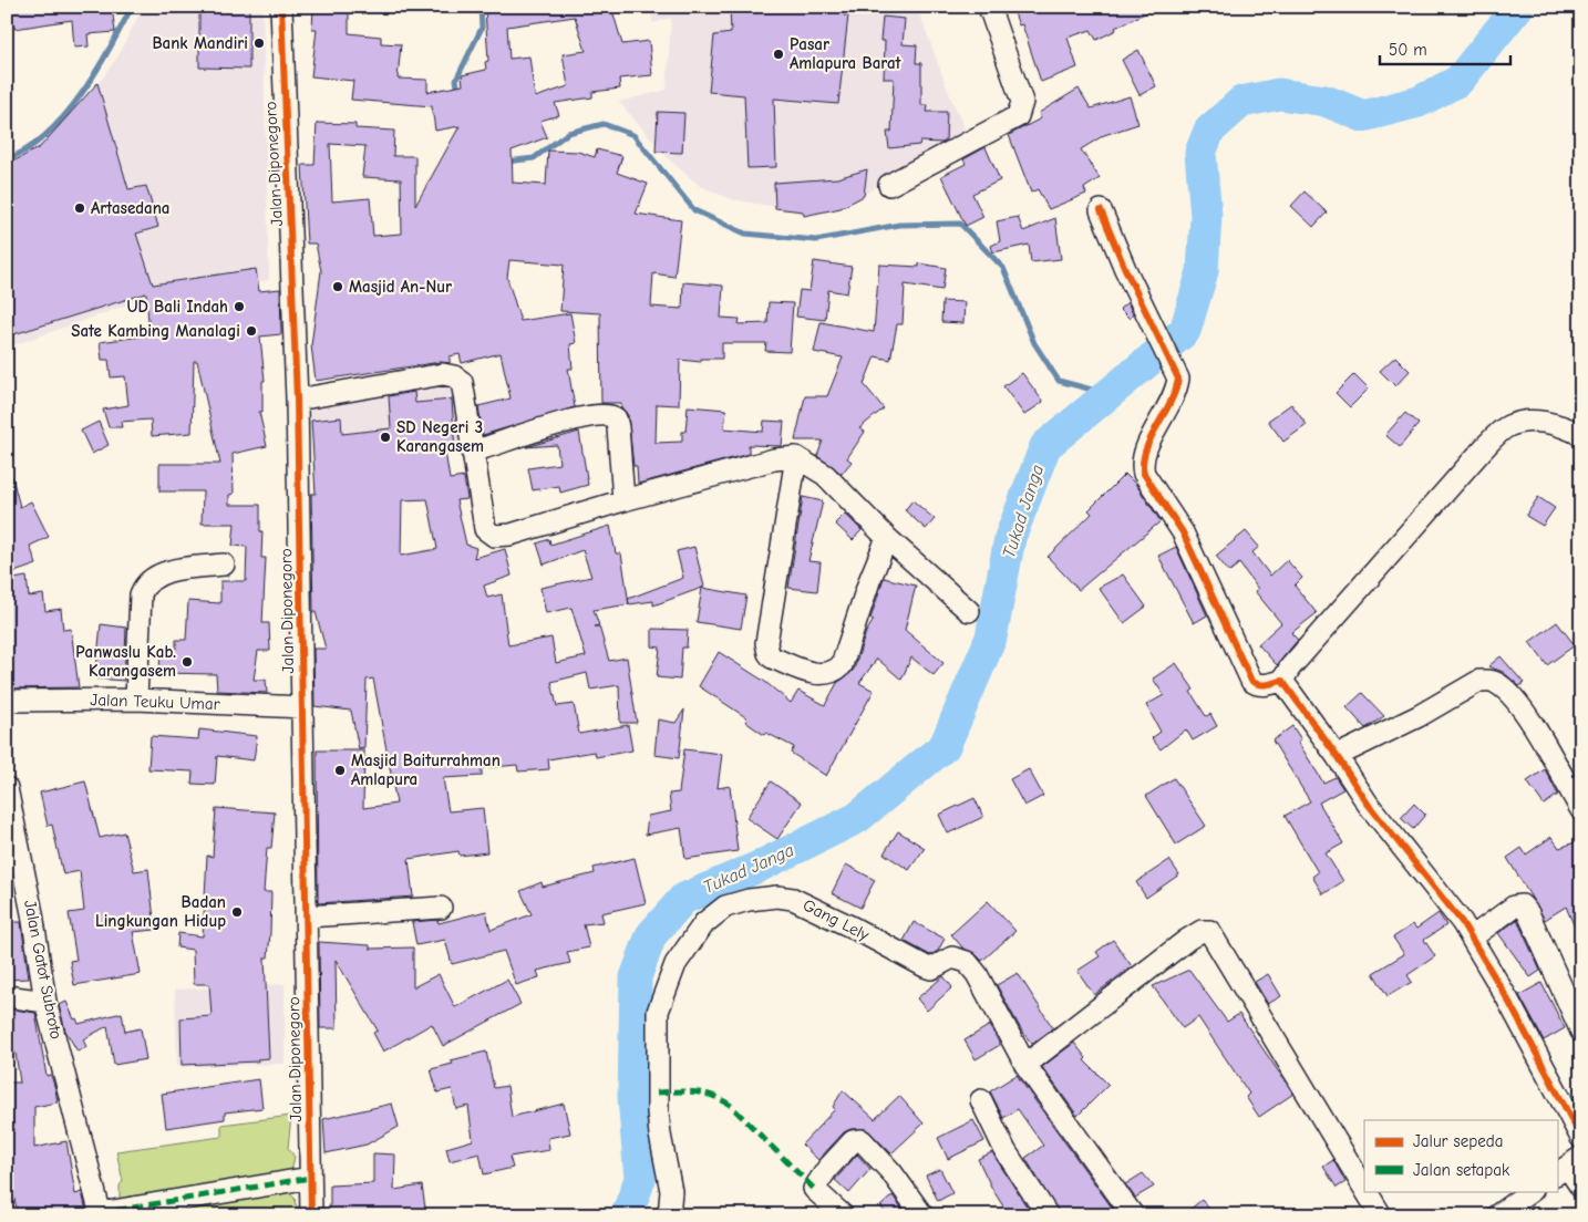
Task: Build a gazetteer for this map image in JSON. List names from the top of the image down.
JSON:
{
  "streets": {
    "street": [
      "Jalan Diponegoro",
      "Jalan Teuku Umar",
      "Gang Lely",
      "Jalan Gatot Subroto"
    ]
  },
  "crossings": [
    ["Jalan Diponegoro", "Jalan Teuku Umar"]
  ],
  "water": ["Tukad Janga"],
  "places": [
    "Bank Mandiri",
    "Pasar Amlapura Barat",
    "Artasedana",
    "Masjid An-Nur",
    "UD Bali Indah",
    "Sate Kambing Manalagi",
    "SD Negeri 3 Karangasem",
    "Panwaslu Kab. Karangasem",
    "Masjid Baiturrahman Amlapura",
    "Badan Lingkungan Hidup"
  ],
  "legend": ["Jalur sepeda", "Jalan setapak"],
  "scale_bar": "50 m"
}
